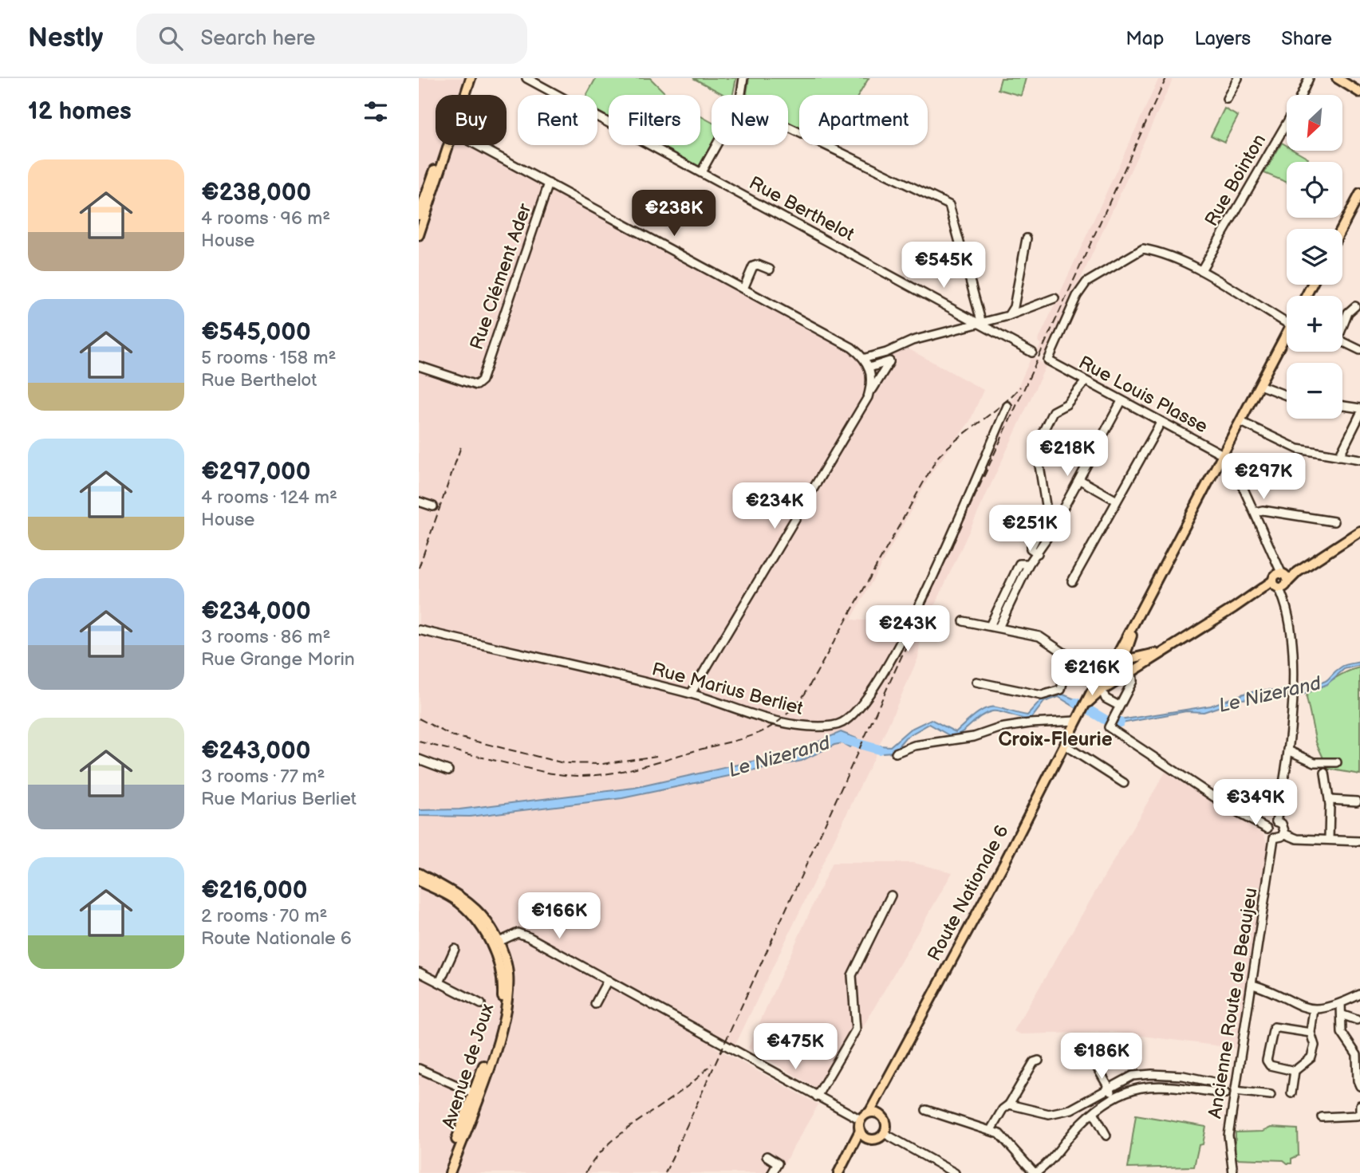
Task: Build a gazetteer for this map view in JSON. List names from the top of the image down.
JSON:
{
  "streets": {
    "main road": ["Route Nationale 6", "Avenue de Joux"],
    "street": [
      "Rue Bointon",
      "Rue Berthelot",
      "Rue Clément Ader",
      "Rue Louis Plasse",
      "Rue Marius Berliet",
      "Ancienne Route de Beaujeu"
    ]
  },
  "crossings": [
    ["Rue Bointon", "Rue Louis Plasse"],
    ["Rue Louis Plasse", "Route Nationale 6"]
  ],
  "districts": ["Croix-Fleurie"],
  "water": ["Le Nizerand"],
  "north": "bottom left",
  "page": {
    "header": "Nestly",
    "search": "Search here",
    "nav": ["Map", "Layers", "Share"],
    "heading": "12 homes",
    "map_buttons": ["+", "−"],
    "chip": [
      "Buy",
      "Rent",
      "Filters",
      "New",
      "Apartment"
    ],
    "list": [
      {
        "name": "€238,000",
        "note": "4 rooms · 96 m² · House"
      },
      {
        "name": "€545,000",
        "note": "5 rooms · 158 m² · Rue Berthelot"
      },
      {
        "name": "€297,000",
        "note": "4 rooms · 124 m² · House"
      },
      {
        "name": "€234,000",
        "note": "3 rooms · 86 m² · Rue Grange Morin"
      },
      {
        "name": "€243,000",
        "note": "3 rooms · 77 m² · Rue Marius Berliet"
      },
      {
        "name": "€216,000",
        "note": "2 rooms · 70 m² · Route Nationale 6"
      }
    ],
    "price": [
      "€238K",
      "€545K",
      "€218K",
      "€297K",
      "€234K",
      "€251K",
      "€243K",
      "€216K",
      "€349K",
      "€166K",
      "€475K",
      "€186K"
    ]
  }
}
